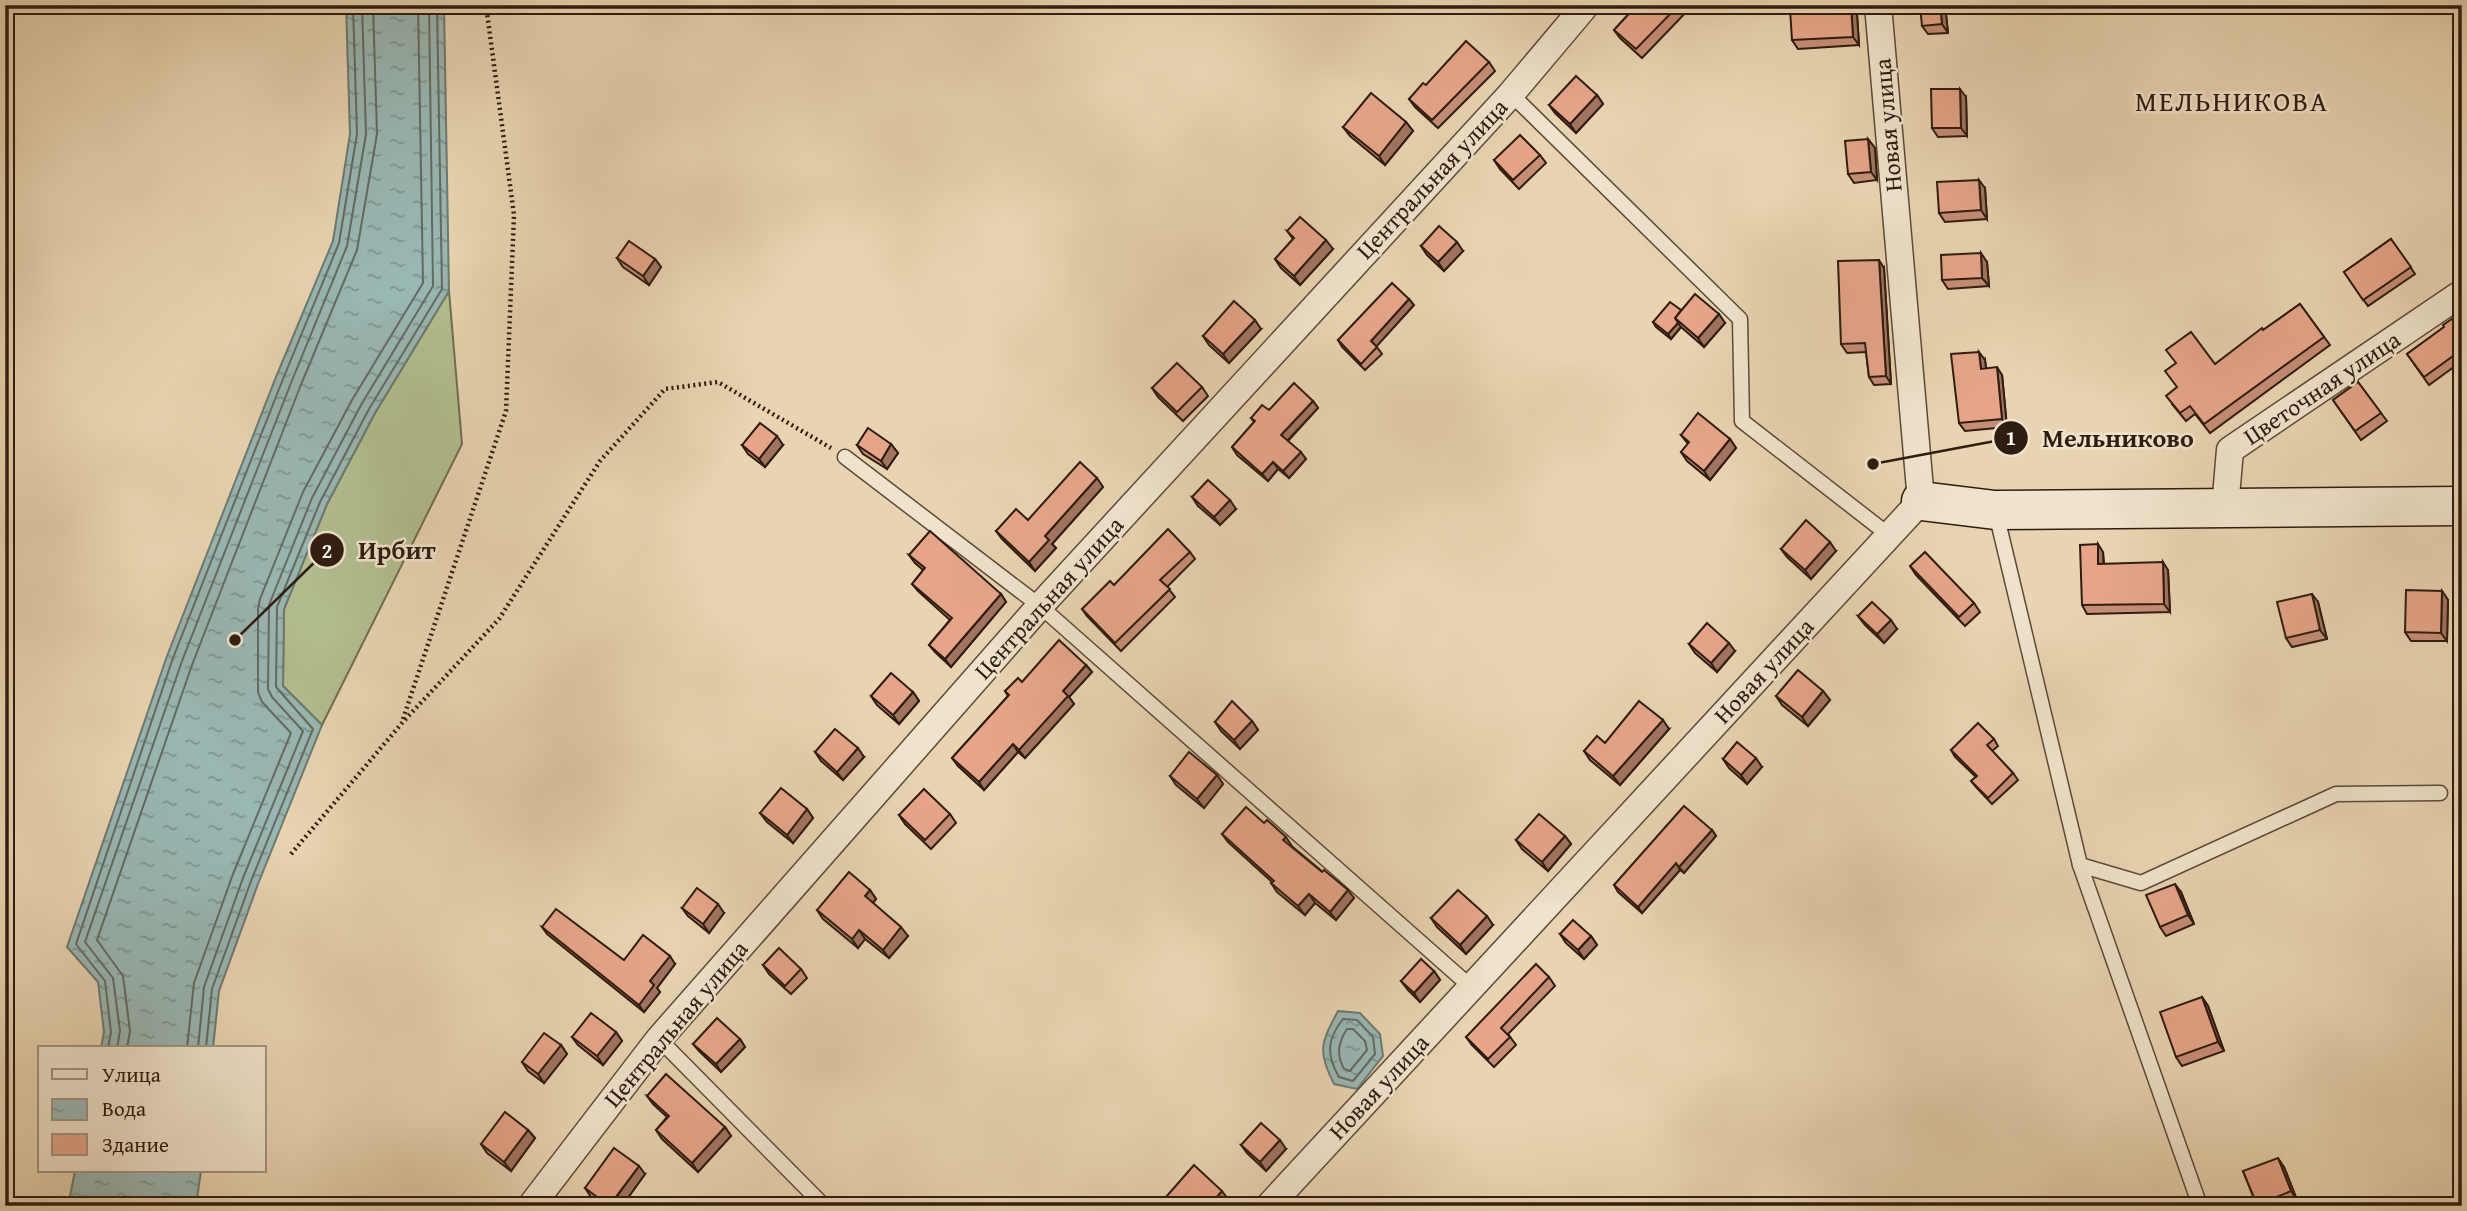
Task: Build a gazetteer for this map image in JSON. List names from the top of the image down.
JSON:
{
  "streets": {
    "street": ["Новая улица", "Центральная улица", "Цветочная улица"]
  },
  "districts": ["МЕЛЬНИКОВА"],
  "places": ["Мельниково", "Ирбит"],
  "legend": ["Улица", "Вода", "Здание"]
}
